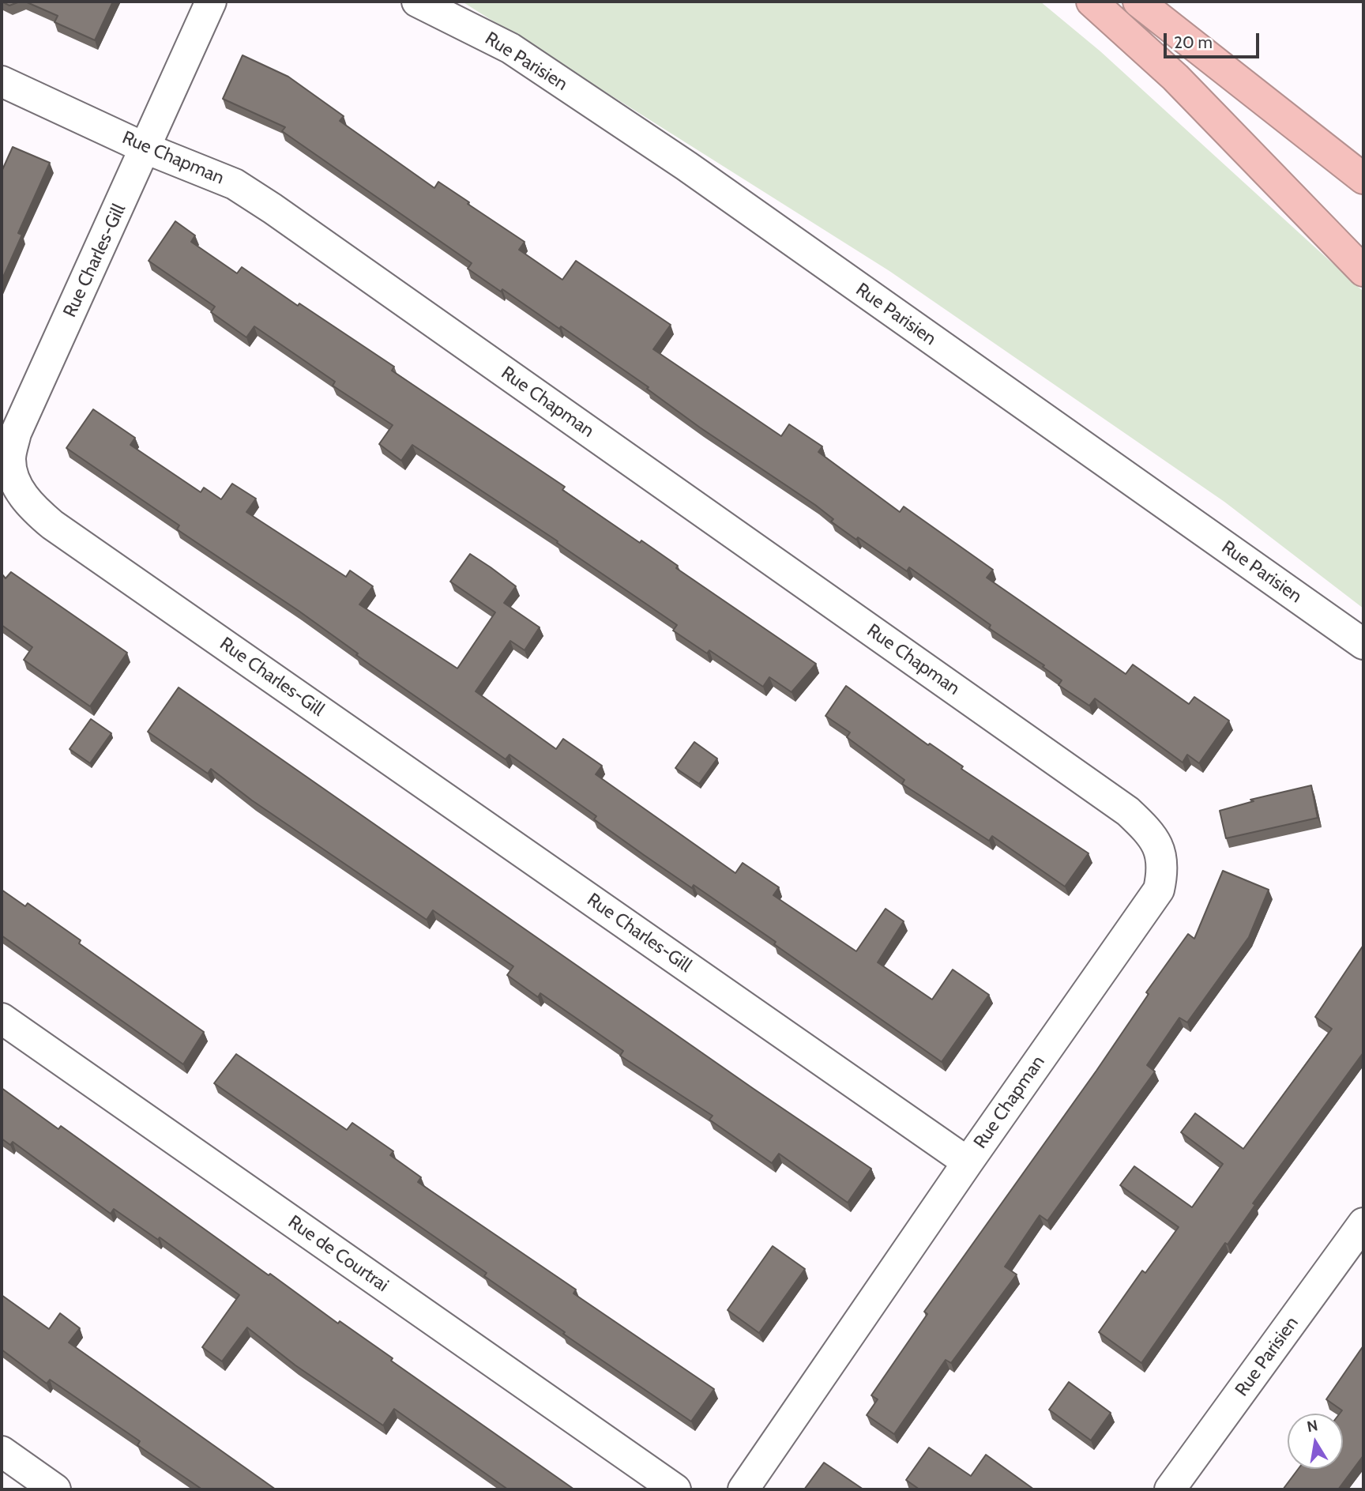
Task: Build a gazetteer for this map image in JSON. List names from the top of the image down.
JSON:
{
  "streets": {
    "street": [
      "Rue Parisien",
      "Rue Chapman",
      "Rue Charles-Gill",
      "Rue de Courtrai"
    ]
  },
  "crossings": [
    ["Rue Chapman", "Rue Charles-Gill"]
  ],
  "scale_bar": "20 m",
  "north": "top"
}
